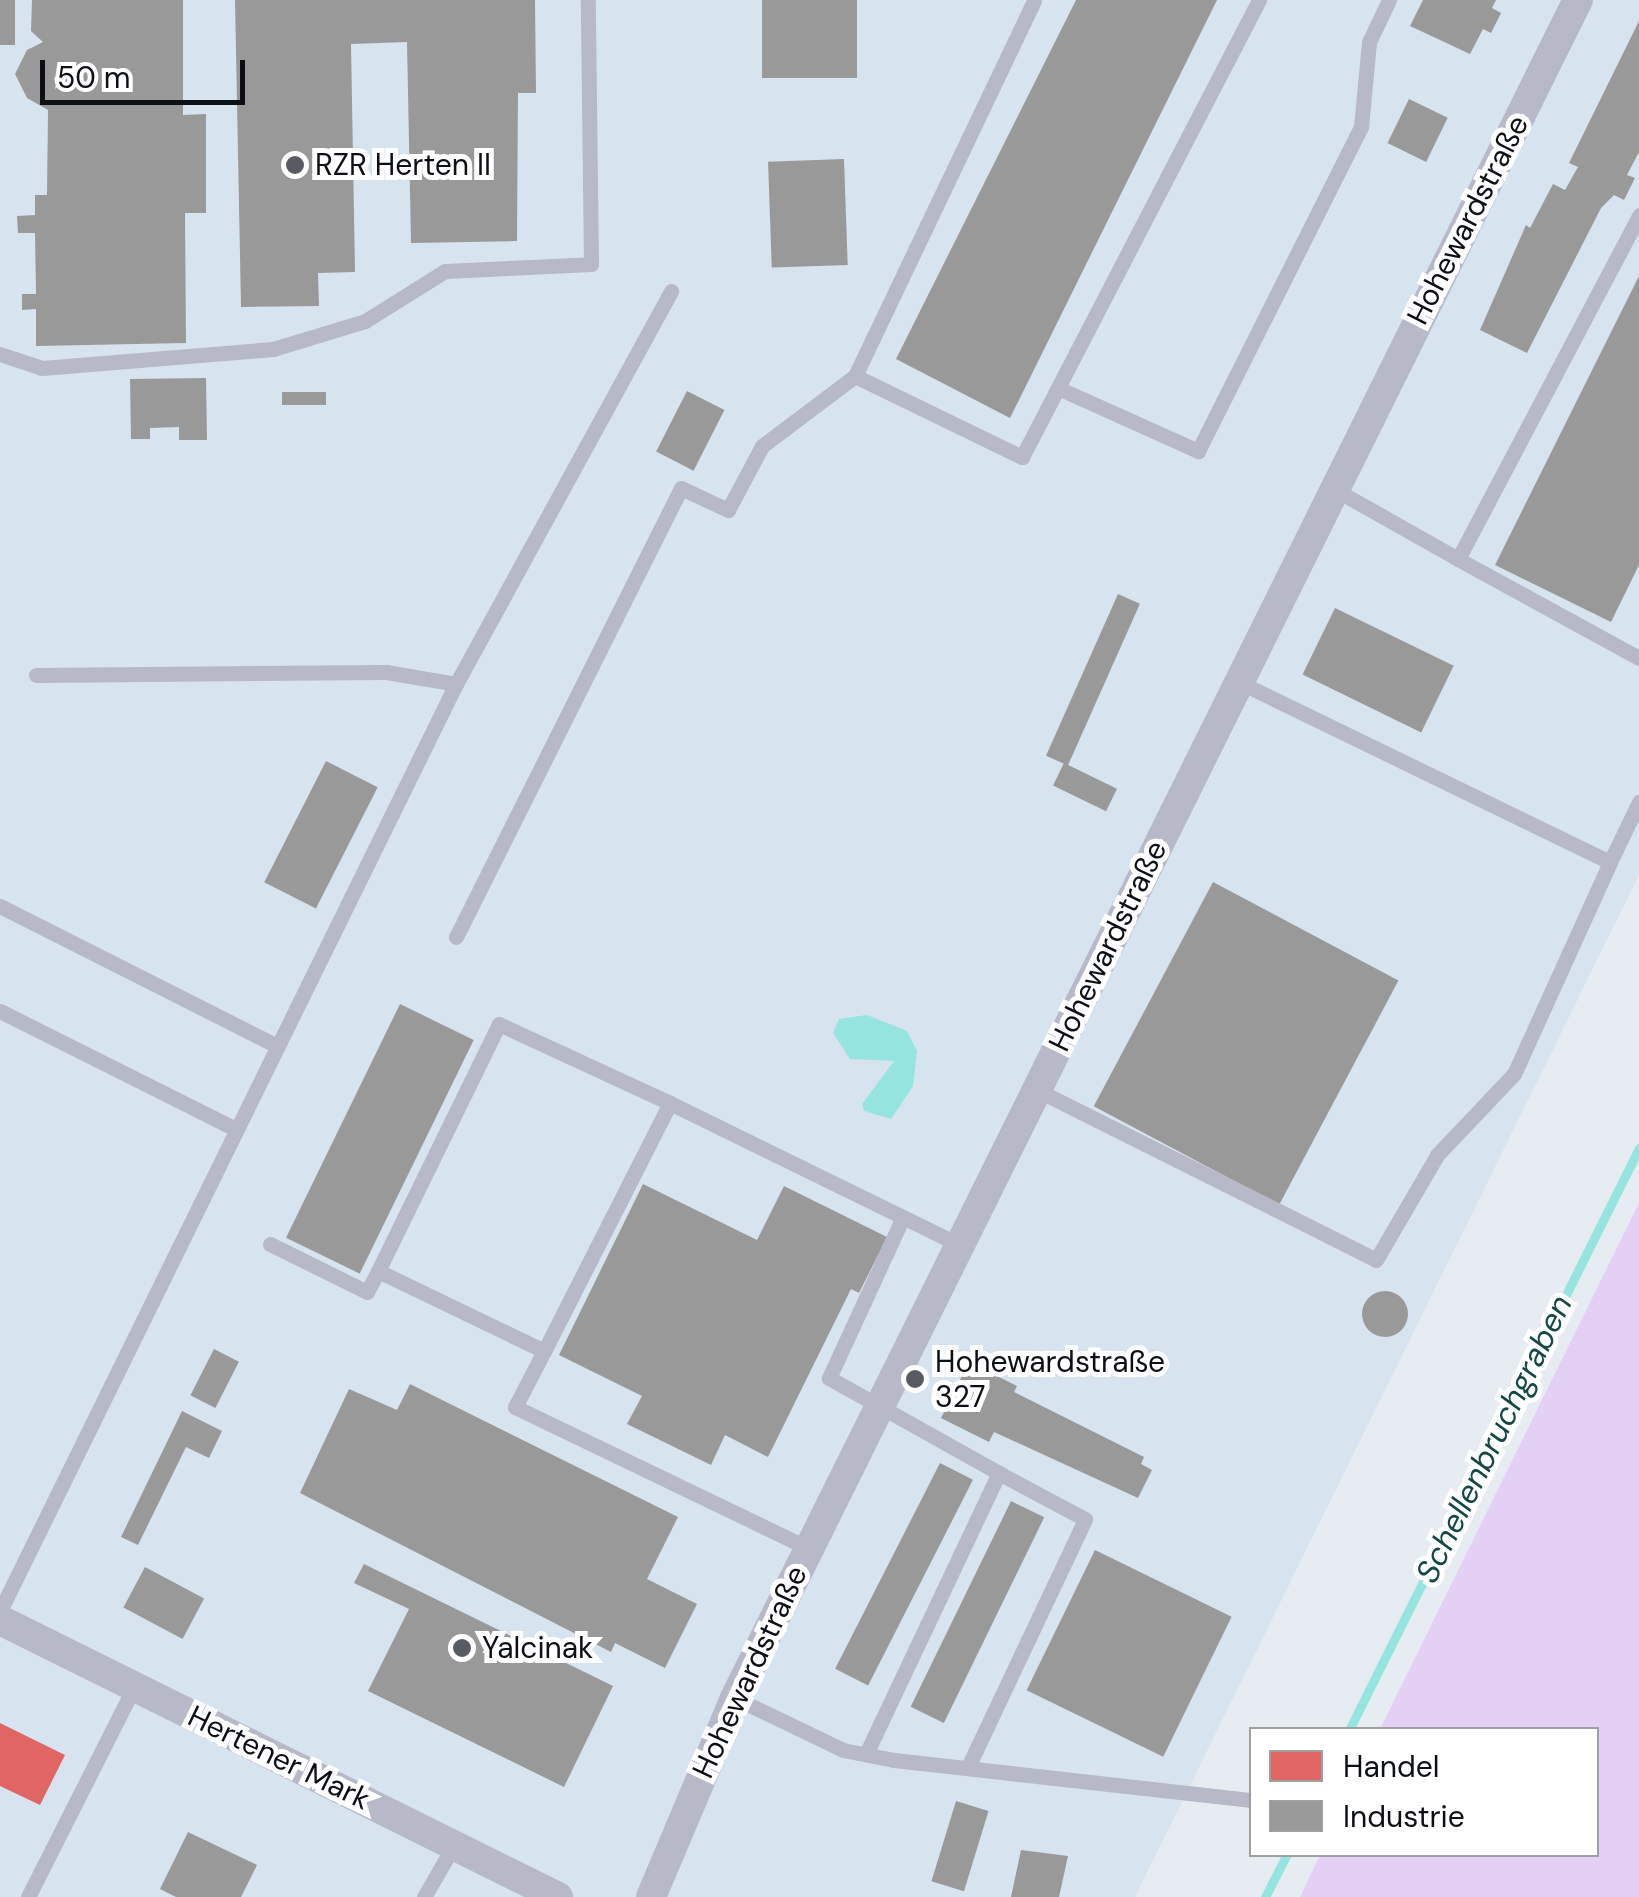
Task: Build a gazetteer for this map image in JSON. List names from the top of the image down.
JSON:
{
  "streets": {
    "street": ["Hohewardstraße", "Hertener Mark"]
  },
  "water": ["Schellenbruchgraben"],
  "places": ["RZR Herten II", "Hohewardstraße 327", "Yalcinak"],
  "legend": ["Handel", "Industrie"],
  "scale_bar": "50 m"
}
